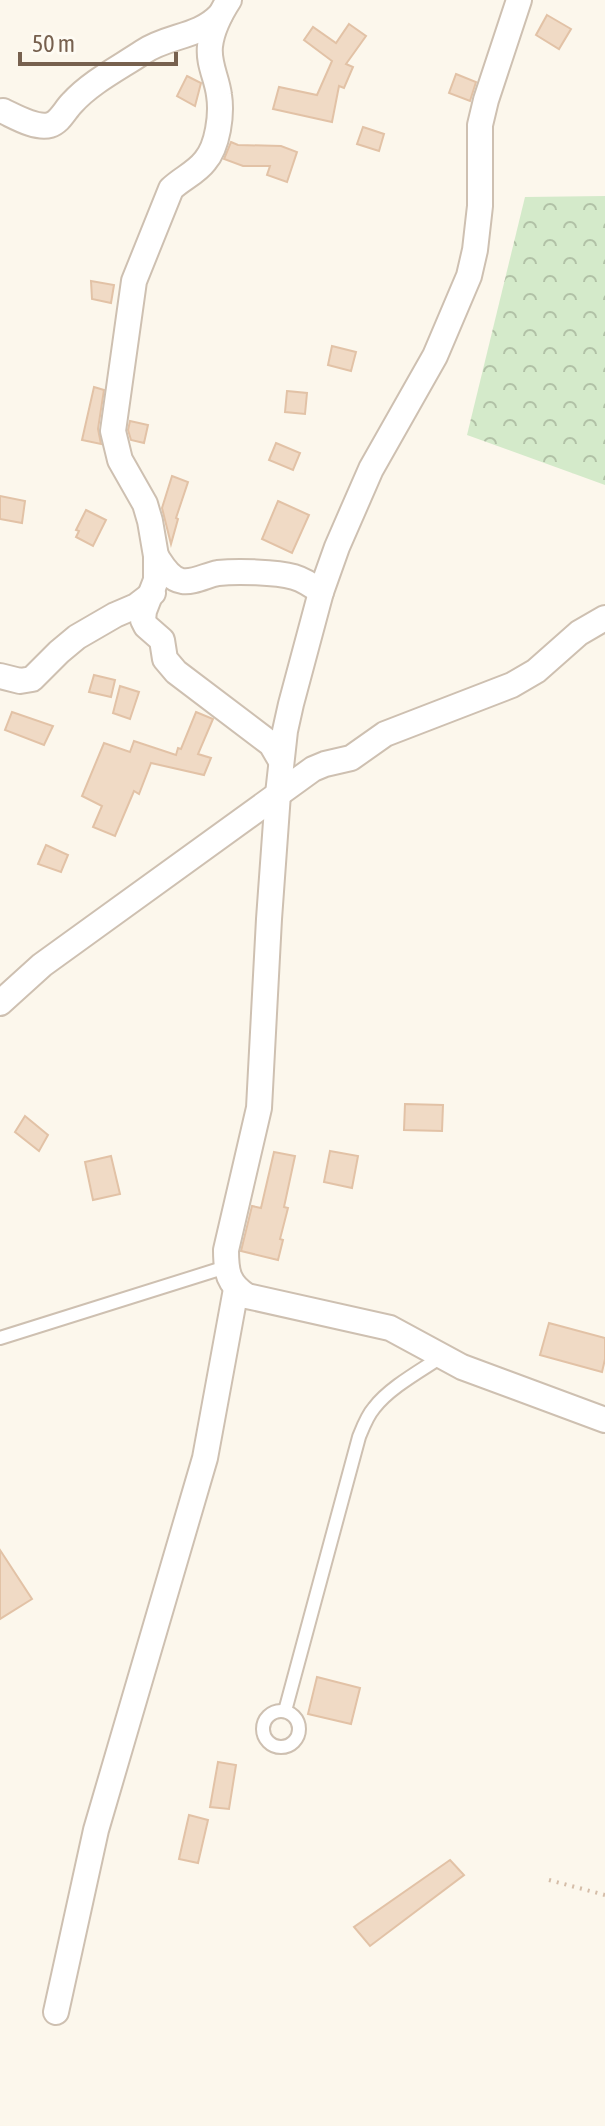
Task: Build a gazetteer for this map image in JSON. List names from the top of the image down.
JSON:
{
  "scale_bar": "50 m"
}
